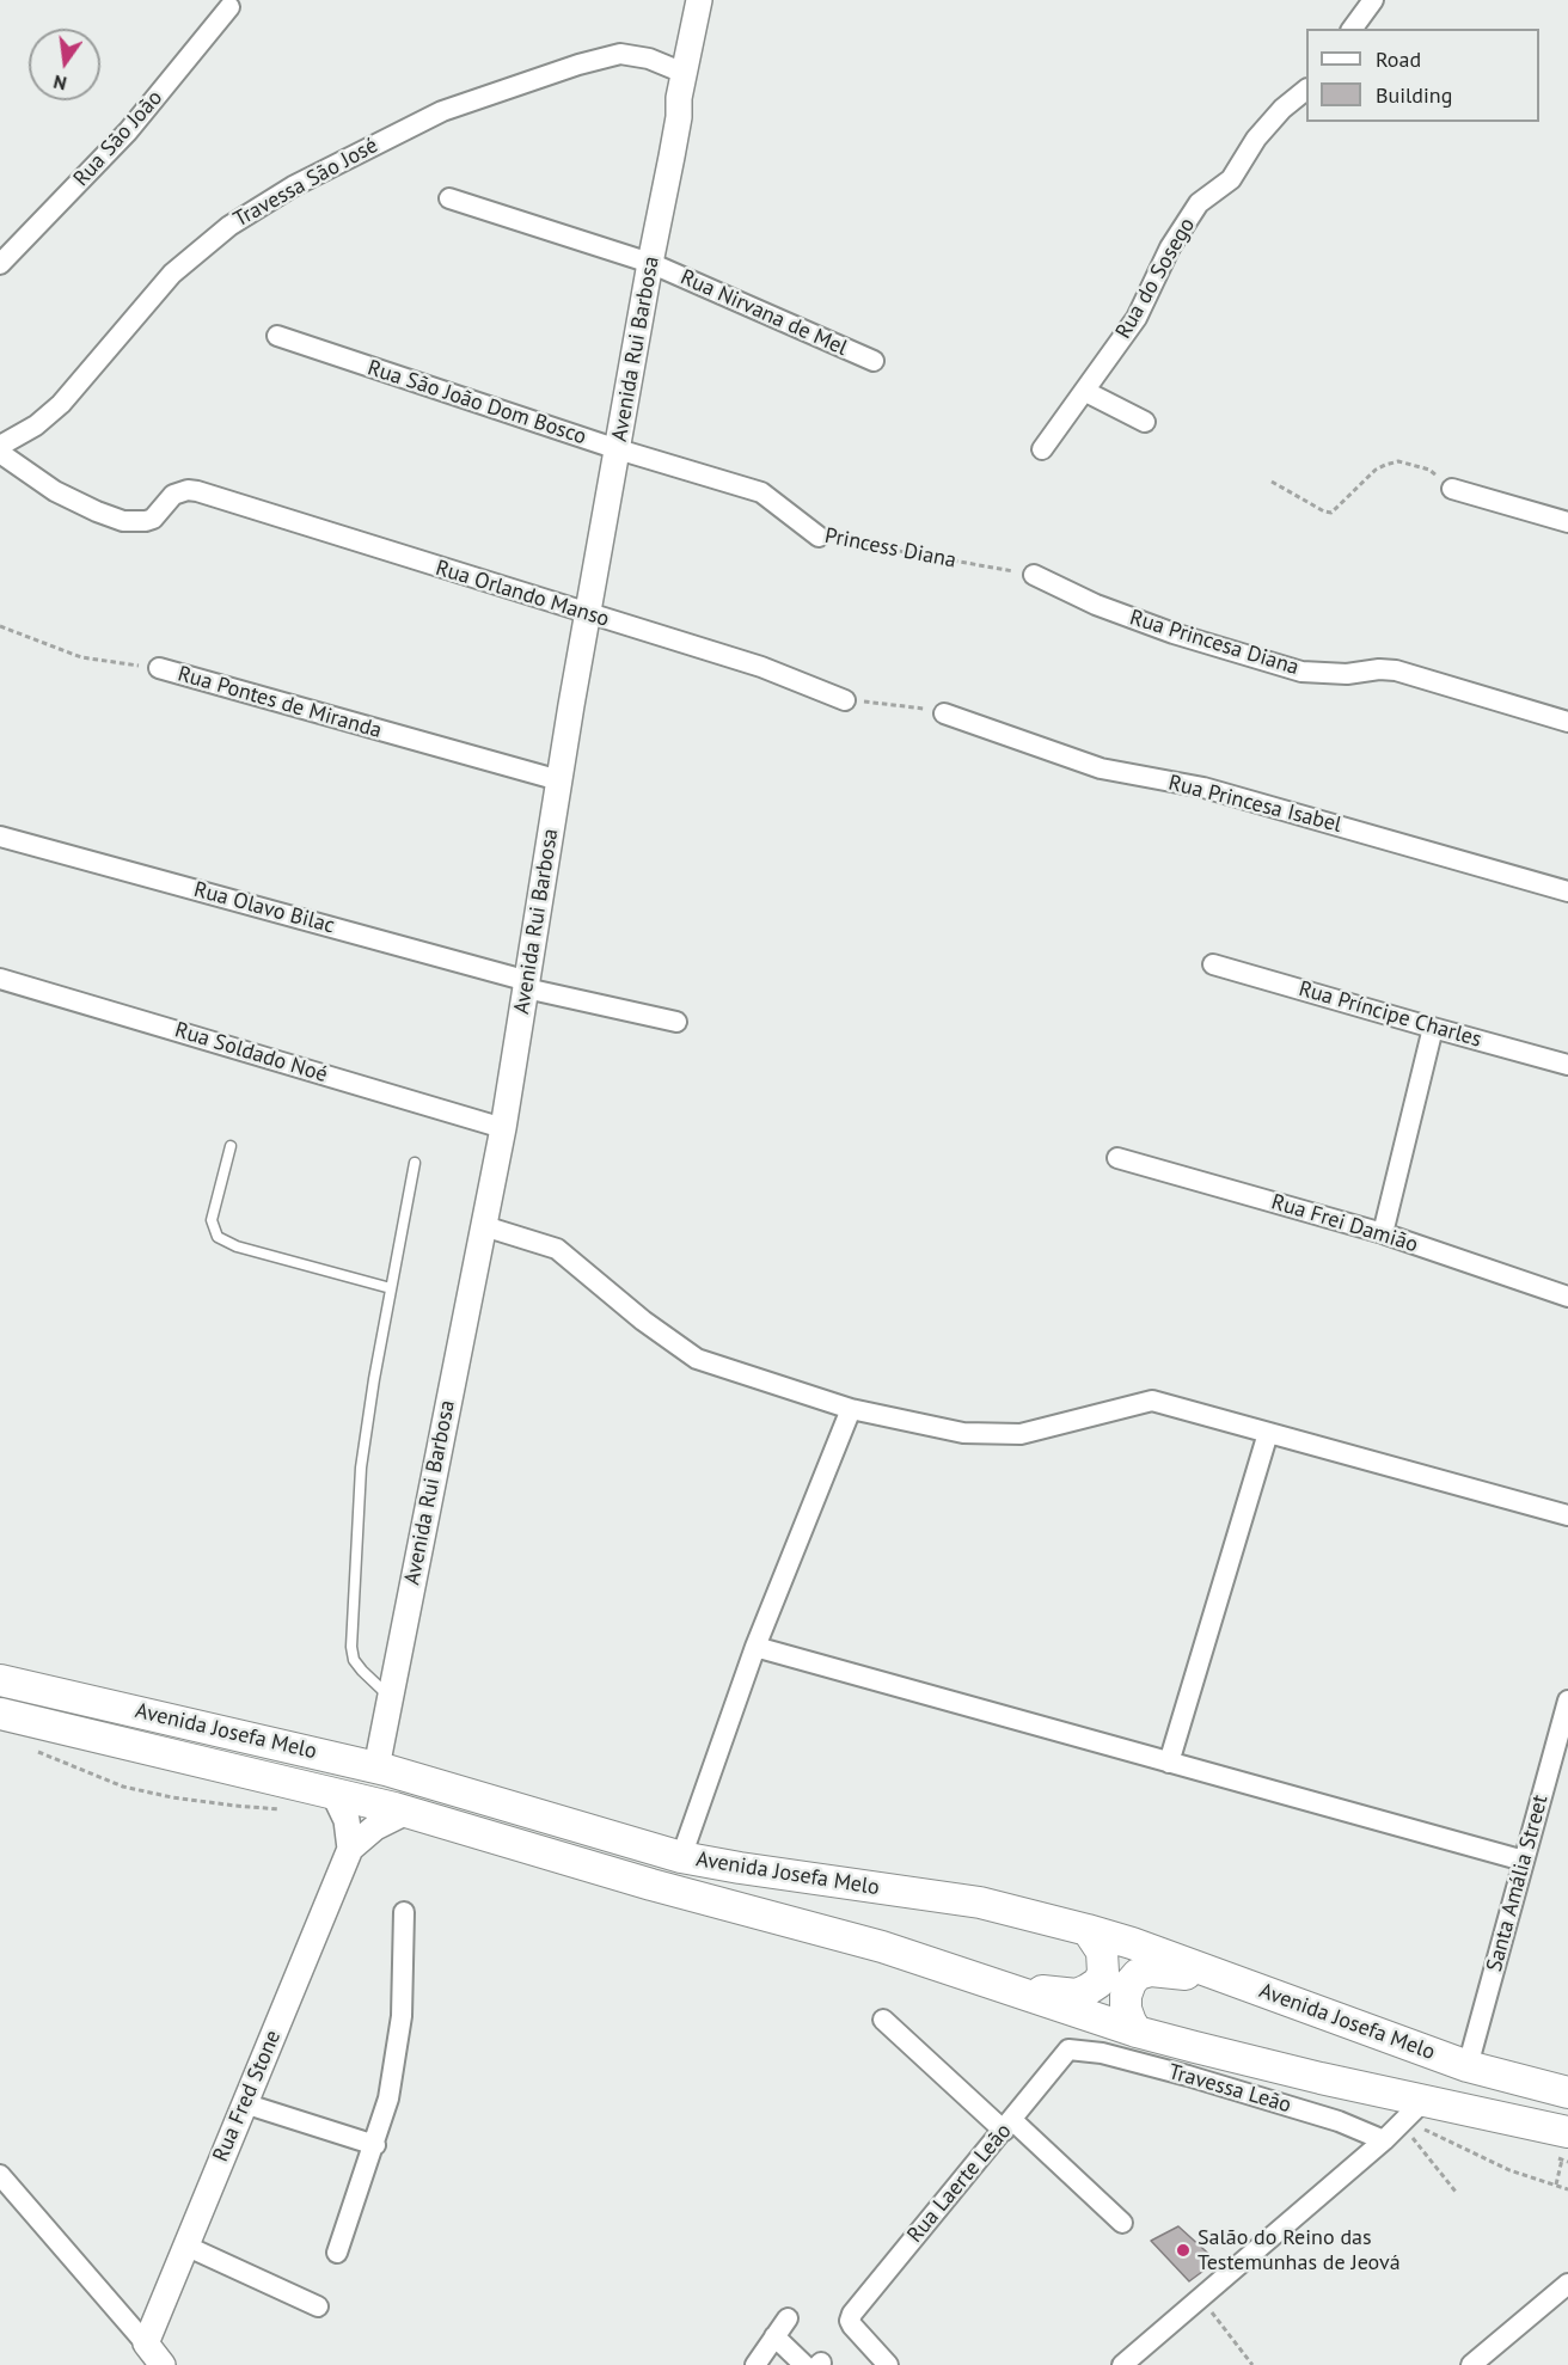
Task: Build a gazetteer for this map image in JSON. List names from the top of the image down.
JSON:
{
  "streets": {
    "main road": ["Avenida Josefa Melo"],
    "street": [
      "Rua São João",
      "Travessa São José",
      "Rua do Sosego",
      "Rua Nirvana de Mel",
      "Avenida Rui Barbosa",
      "Rua São João Dom Bosco",
      "Princess Diana",
      "Rua Orlando Manso",
      "Rua Princesa Diana",
      "Rua Pontes de Miranda",
      "Rua Princesa Isabel",
      "Rua Olavo Bilac",
      "Rua Príncipe Charles",
      "Rua Soldado Noé",
      "Rua Frei Damião",
      "Santa Amália Street",
      "Travessa Leão",
      "Rua Fred Stone",
      "Rua Laerte Leão"
    ]
  },
  "crossings": [
    ["Travessa São José", "Avenida Rui Barbosa"],
    ["Rua Nirvana de Mel", "Avenida Rui Barbosa"],
    ["Avenida Rui Barbosa", "Rua São João Dom Bosco"],
    ["Avenida Rui Barbosa", "Rua Orlando Manso"],
    ["Avenida Rui Barbosa", "Rua Pontes de Miranda"],
    ["Avenida Rui Barbosa", "Rua Olavo Bilac"],
    ["Avenida Rui Barbosa", "Rua Soldado Noé"],
    ["Avenida Rui Barbosa", "Avenida Josefa Melo"],
    ["Rua São João Dom Bosco", "Princess Diana"],
    ["Princess Diana", "Rua Princesa Diana"],
    ["Avenida Josefa Melo", "Santa Amália Street"],
    ["Avenida Josefa Melo", "Travessa Leão"],
    ["Avenida Josefa Melo", "Rua Fred Stone"],
    ["Travessa Leão", "Rua Laerte Leão"]
  ],
  "places": ["Salão do Reino das Testemunhas de Jeová"],
  "legend": ["Road", "Building"],
  "north": "bottom"
}
